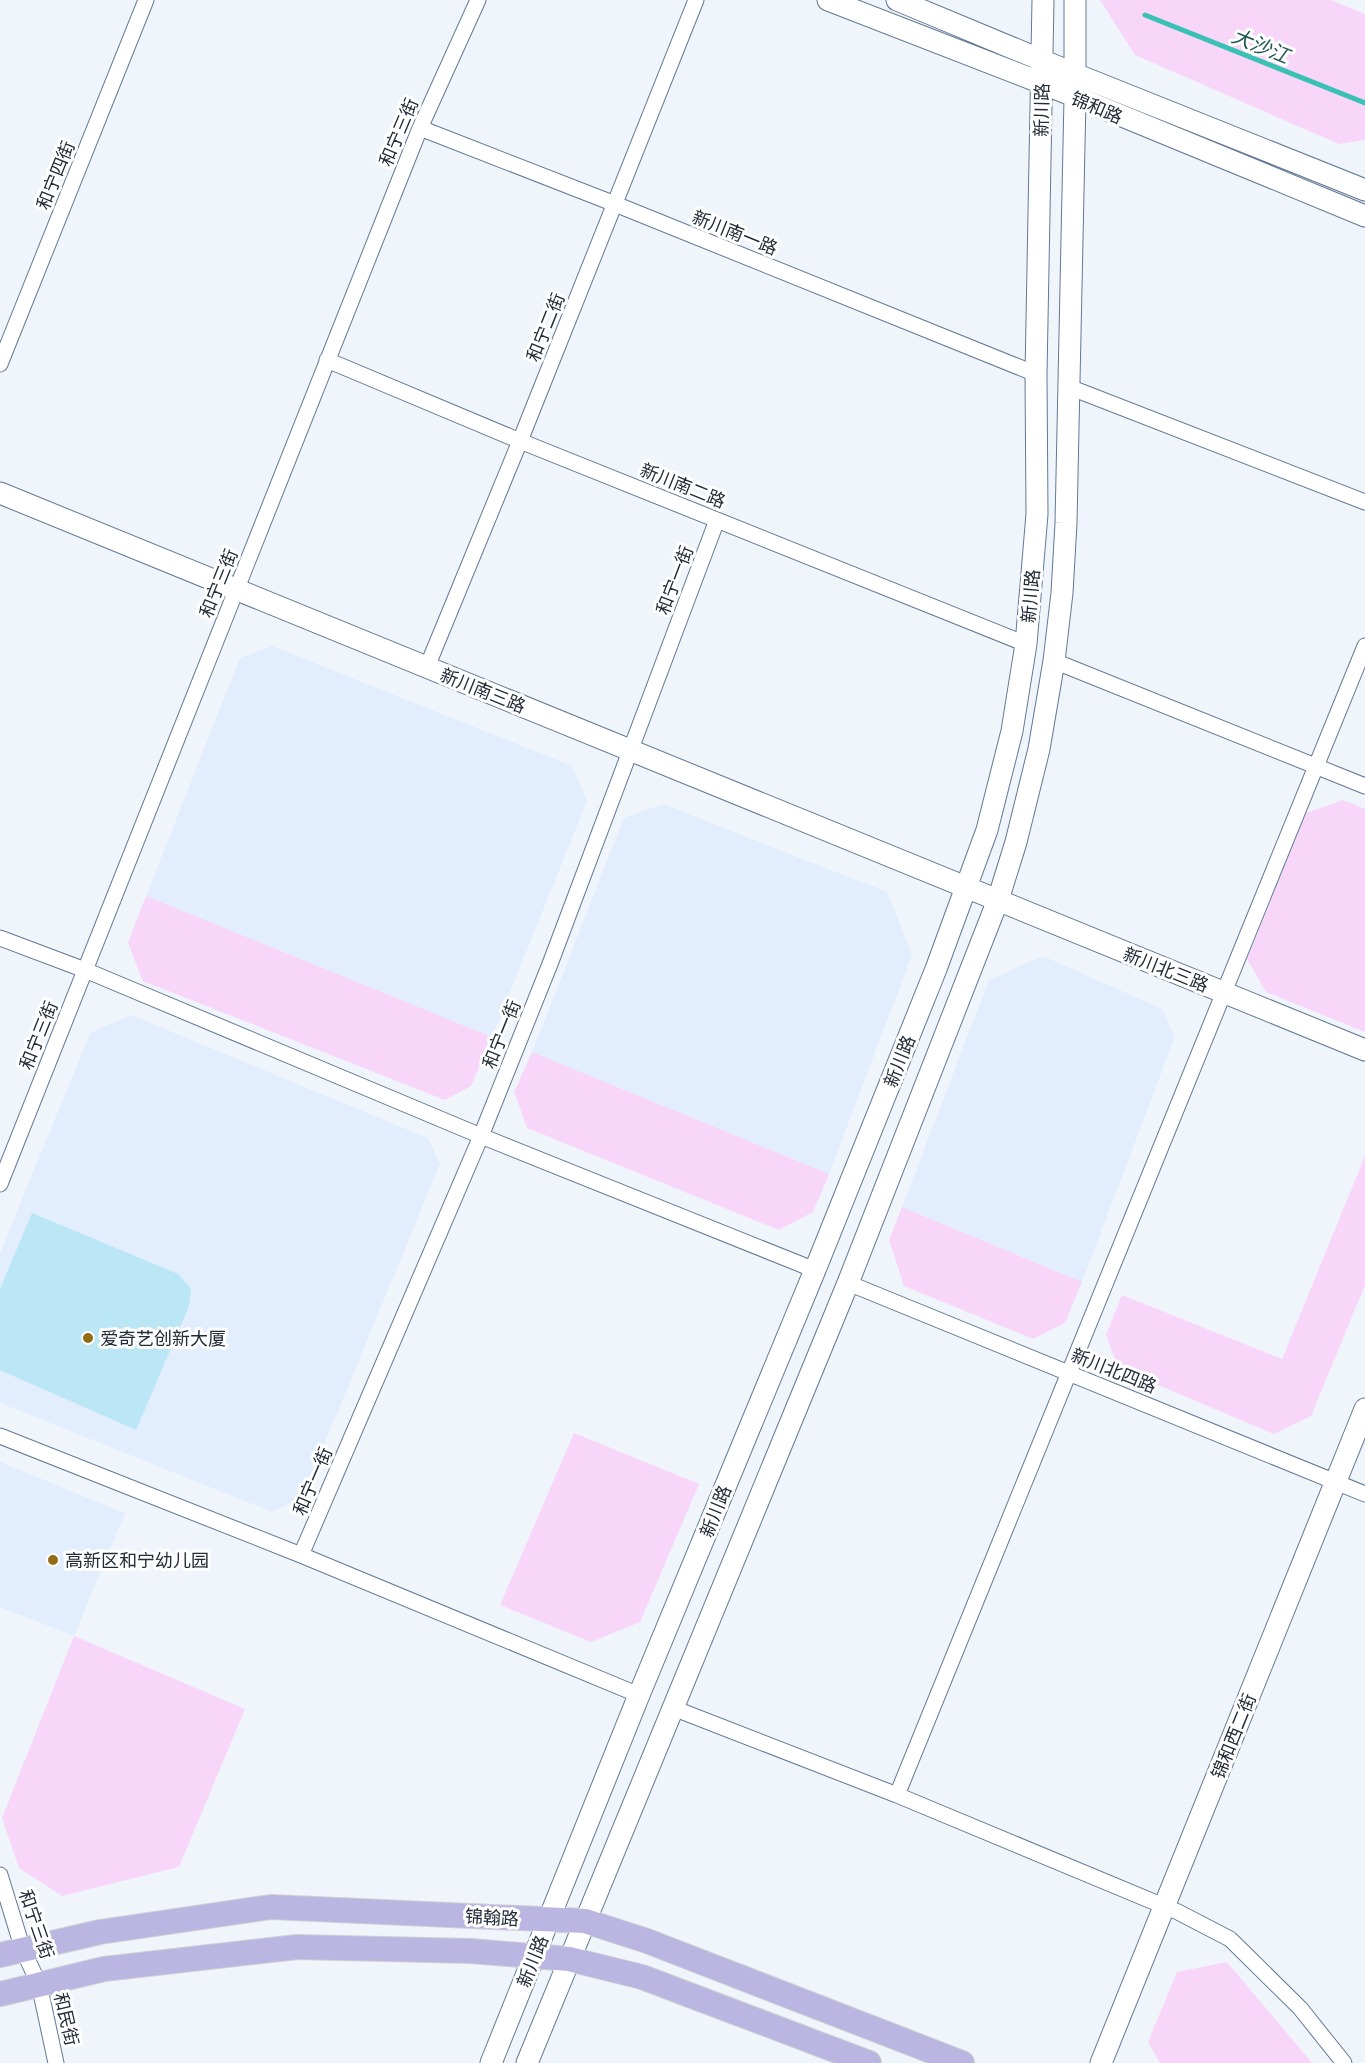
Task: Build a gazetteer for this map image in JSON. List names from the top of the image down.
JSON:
{
  "streets": {
    "main road": ["锦翰路"],
    "street": [
      "锦和路",
      "新川路",
      "和宁三街",
      "和宁四街",
      "新川南一路",
      "和宁二街",
      "新川南二路",
      "和宁一街",
      "新川南三路",
      "新川北三路",
      "新川北四路",
      "锦和西二街",
      "和民街"
    ]
  },
  "crossings": [
    ["锦和路", "新川路"],
    ["新川路", "新川南一路"],
    ["新川路", "新川南二路"],
    ["新川路", "新川南三路"],
    ["新川路", "新川北三路"],
    ["新川路", "新川北四路"],
    ["新川路", "锦翰路"],
    ["和宁三街", "新川南一路"],
    ["和宁三街", "新川南二路"],
    ["和宁三街", "新川南三路"],
    ["和宁三街", "锦翰路"],
    ["和宁三街", "和民街"],
    ["新川南一路", "和宁二街"],
    ["和宁二街", "新川南二路"],
    ["和宁二街", "新川南三路"],
    ["新川南二路", "和宁一街"],
    ["和宁一街", "新川南三路"],
    ["新川南三路", "新川北三路"],
    ["新川北四路", "锦和西二街"],
    ["锦翰路", "和民街"]
  ],
  "water": ["大沙江"],
  "places": ["爱奇艺创新大厦", "高新区和宁幼儿园"]
}
